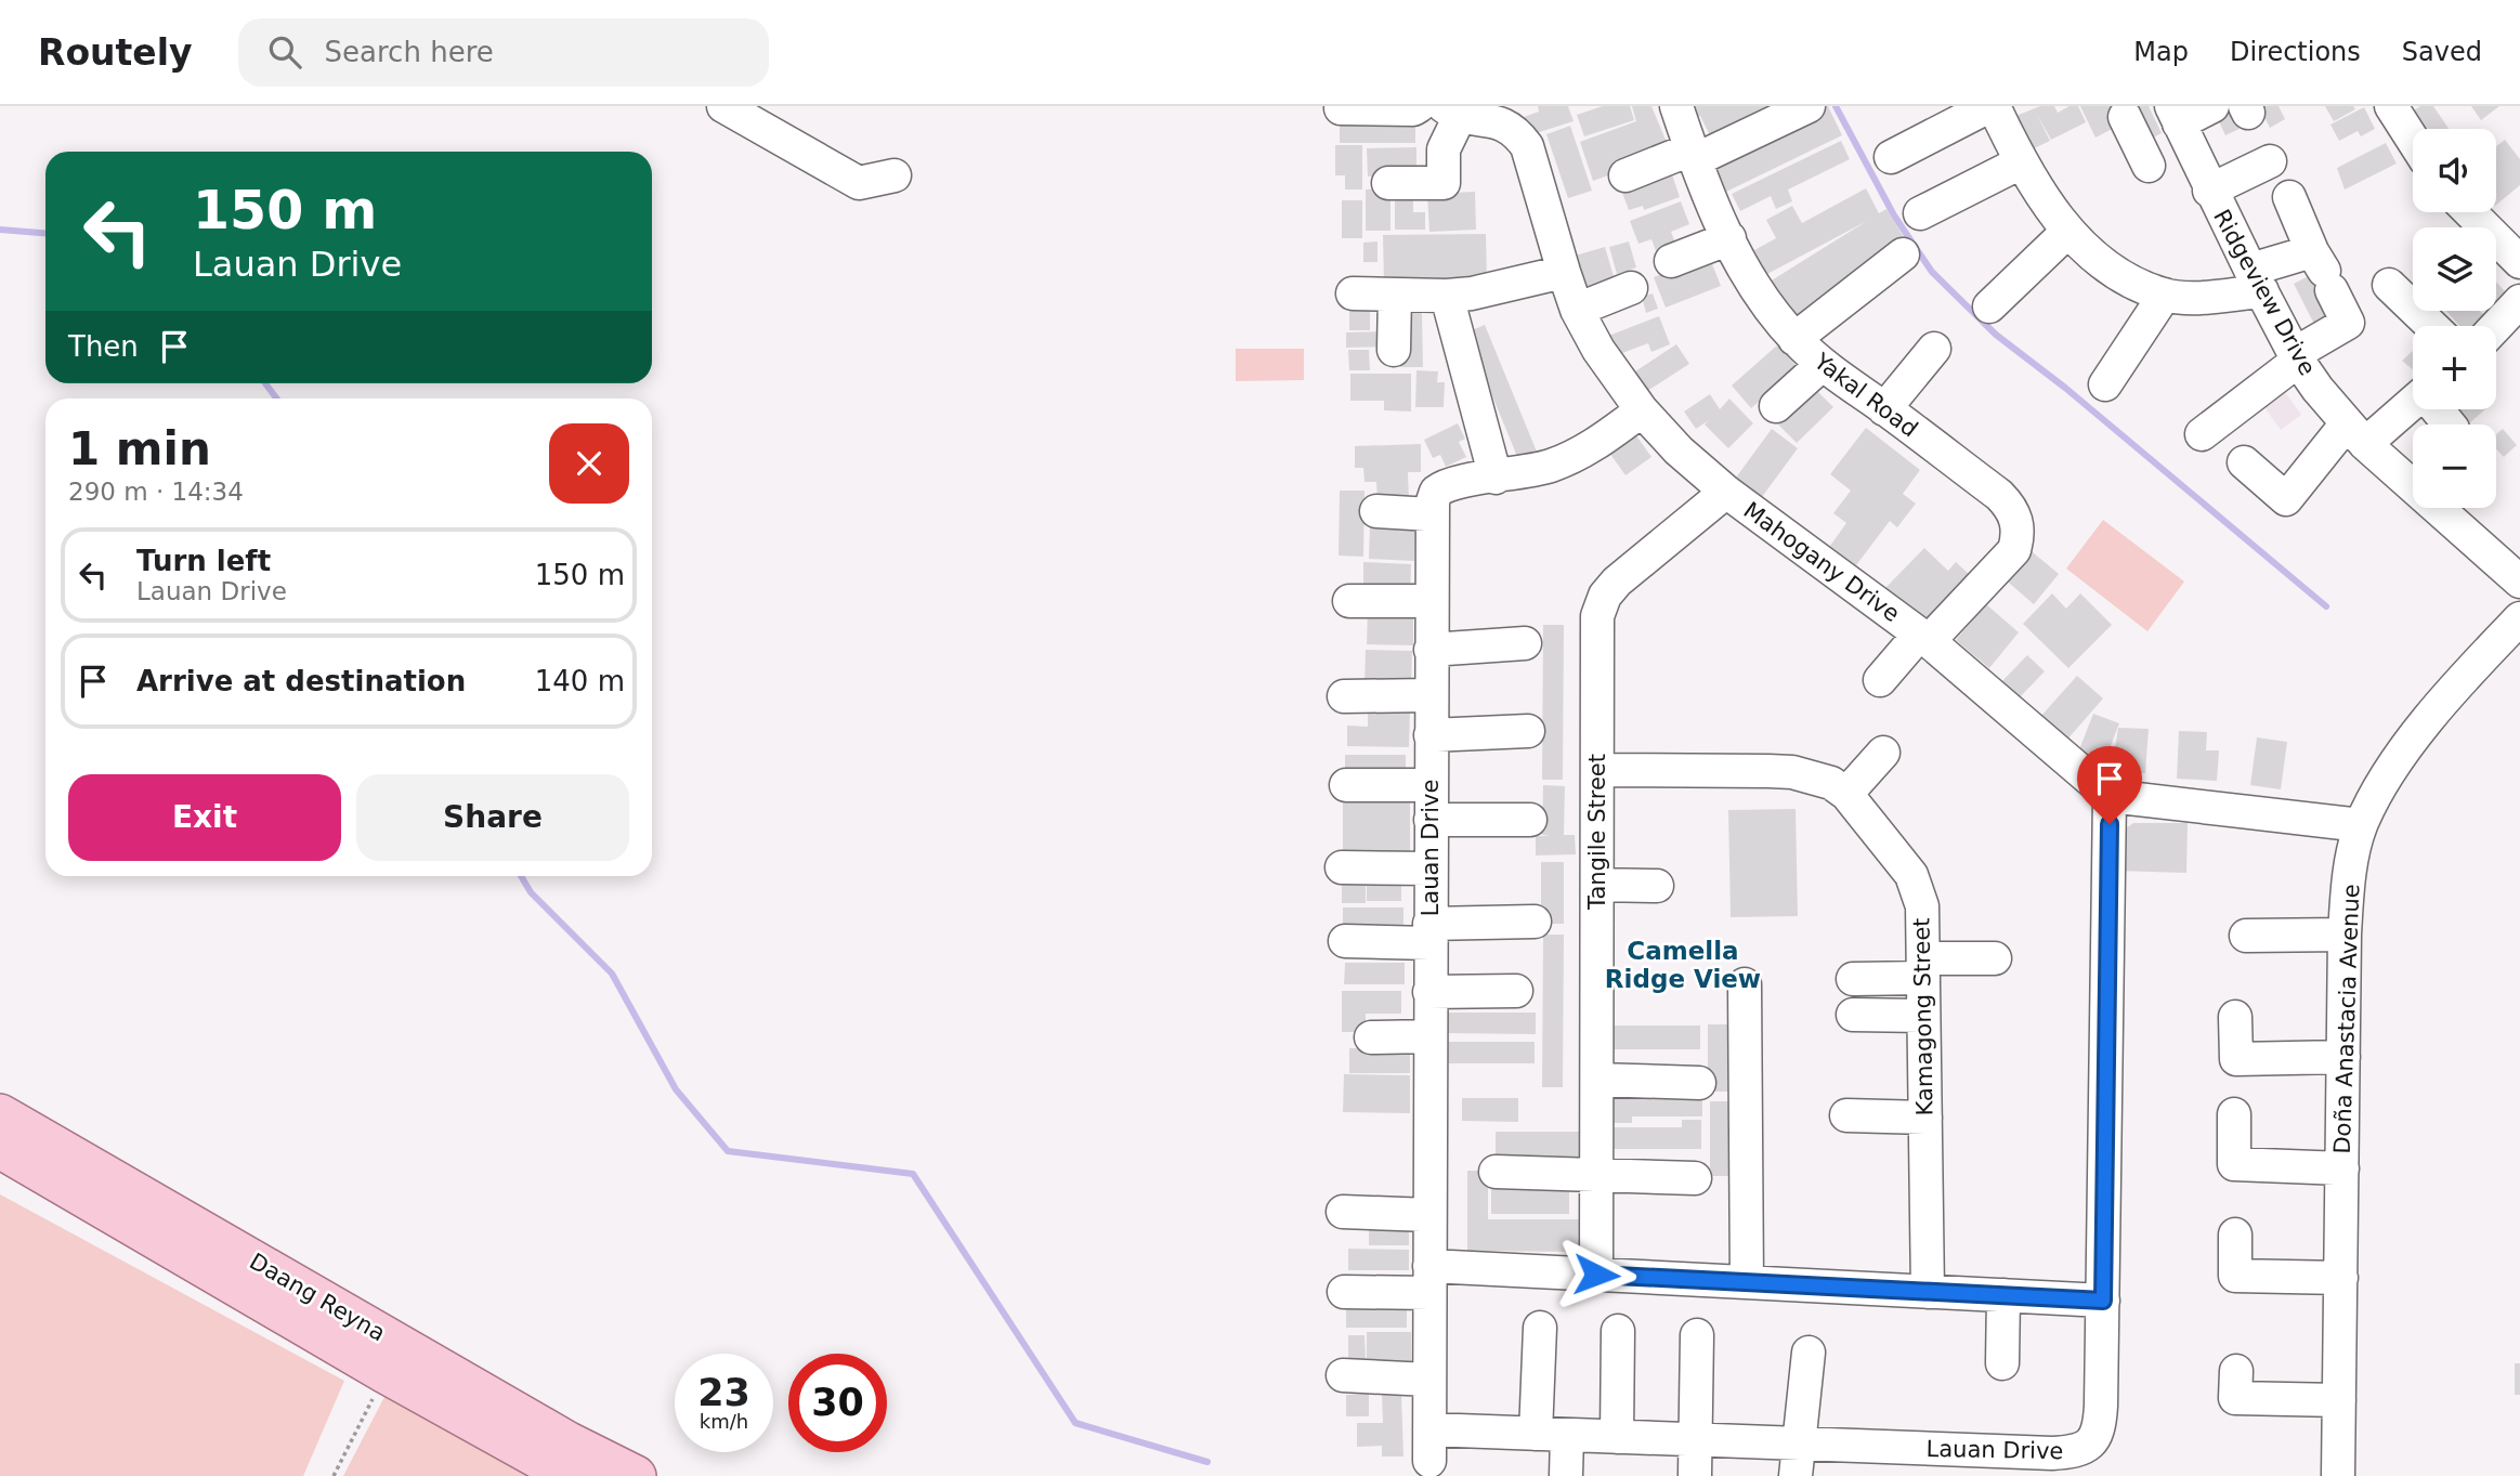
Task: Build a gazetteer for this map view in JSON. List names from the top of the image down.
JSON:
{
  "streets": {
    "main road": ["Daang Reyna"],
    "street": [
      "Ridgeview Drive",
      "Yakal Road",
      "Mahogany Drive",
      "Tangile Street",
      "Lauan Drive",
      "Kamagong Street",
      "Doña Anastacia Avenue"
    ]
  },
  "crossings": [
    ["Yakal Road", "Mahogany Drive"],
    ["Mahogany Drive", "Tangile Street"],
    ["Mahogany Drive", "Lauan Drive"],
    ["Tangile Street", "Kamagong Street"]
  ],
  "districts": ["Camella Ridge View"],
  "page": {
    "header": "Routely",
    "search": "Search here",
    "nav": ["Map", "Directions", "Saved"],
    "map_buttons": ["+", "−"],
    "turn": ["150 m", "Lauan Drive"],
    "then": "Then",
    "heading": ["1 min", "290 m · 14:34"],
    "list": [
      {
        "name": "Turn left",
        "note": "Lauan Drive",
        "value": "150 m"
      },
      {
        "name": "Arrive at destination",
        "value": "140 m"
      }
    ],
    "buttons": ["Exit", "Share"],
    "speed": "23 km/h",
    "limit": "30"
  }
}
